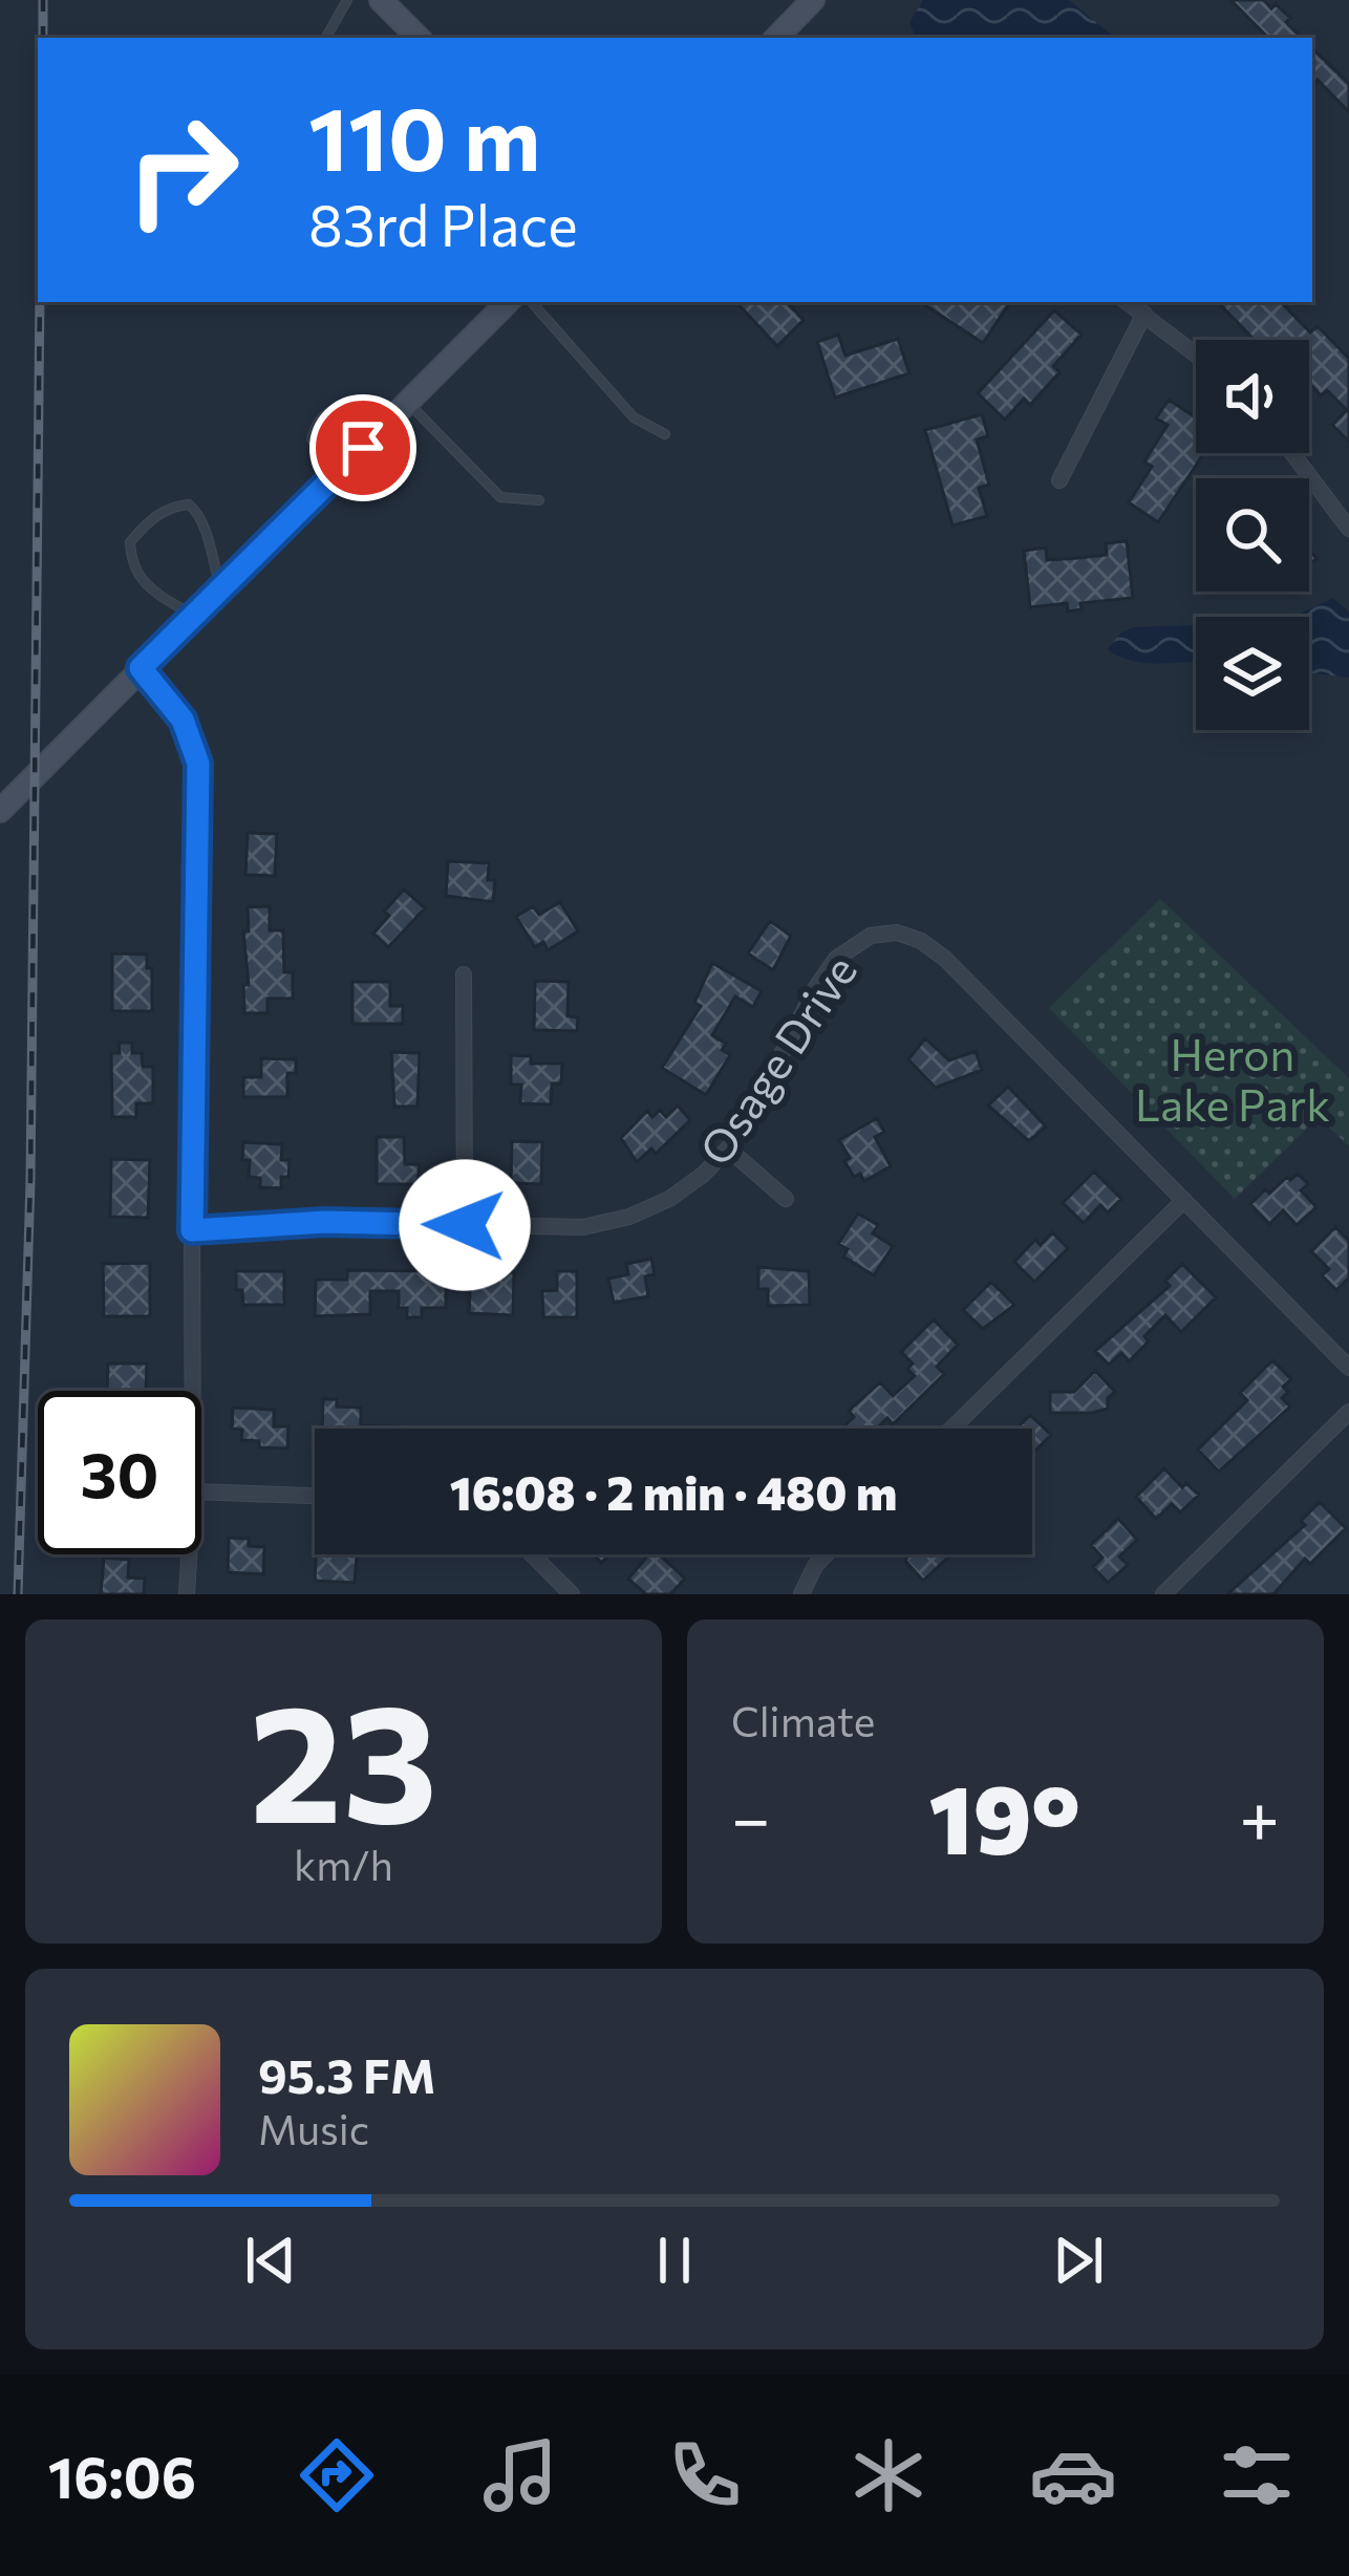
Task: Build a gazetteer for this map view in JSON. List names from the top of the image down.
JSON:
{
  "streets": {
    "street": ["Osage Drive"]
  },
  "parks": ["Heron Lake Park"],
  "page": {
    "turn": ["110 m", "83rd Place"],
    "limit": "30",
    "trip": "16:08 · 2 min · 480 m",
    "tile": [
      ["23", "km/h"],
      "Climate"
    ],
    "heat": ["−", "19°", "+"],
    "song": ["95.3 FM", "Music"],
    "tabs": "16:06"
  }
}
